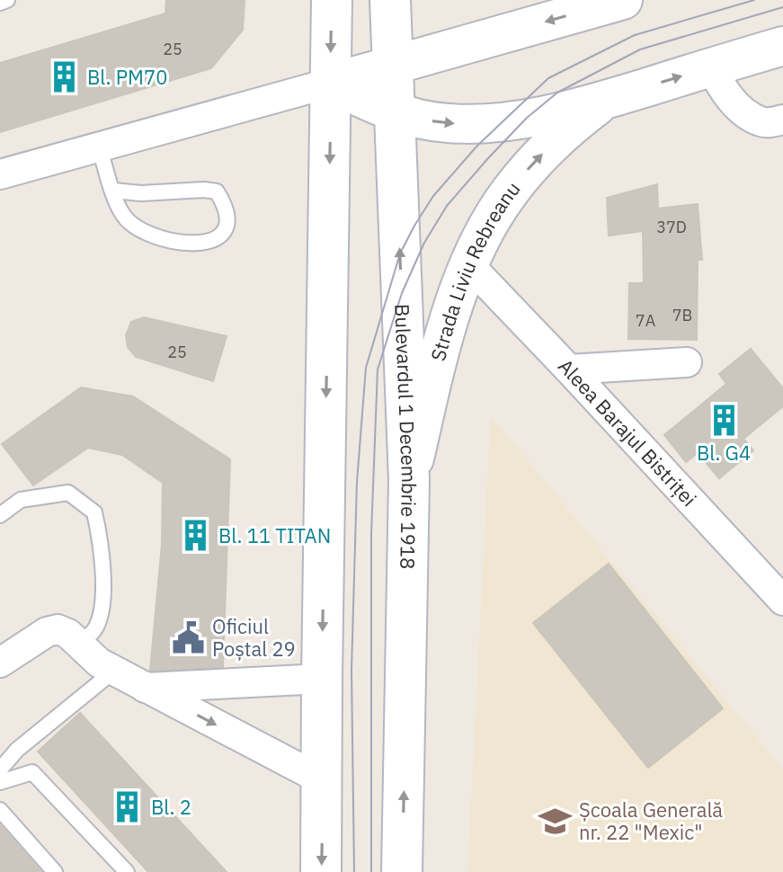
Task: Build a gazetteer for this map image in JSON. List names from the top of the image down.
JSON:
{
  "streets": {
    "main road": ["Bulevardul 1 Decembrie 1918"],
    "street": ["Strada Liviu Rebreanu", "Aleea Barajul Bistriței"]
  },
  "crossings": [
    ["Strada Liviu Rebreanu", "Aleea Barajul Bistriței"],
    ["Strada Liviu Rebreanu", "Bulevardul 1 Decembrie 1918"]
  ],
  "places": {
    "building": [
      "Bl. PM70",
      "Bl. G4",
      "Bl. 11 TITAN",
      "Bl. 2"
    ],
    "public building": ["Oficiul Poștal 29"],
    "school or university": ["Școala Generală nr. 22 \"Mexic\""]
  },
  "house_numbers": [
    "25",
    "37D",
    "7B",
    "7A",
    "25"
  ]
}
